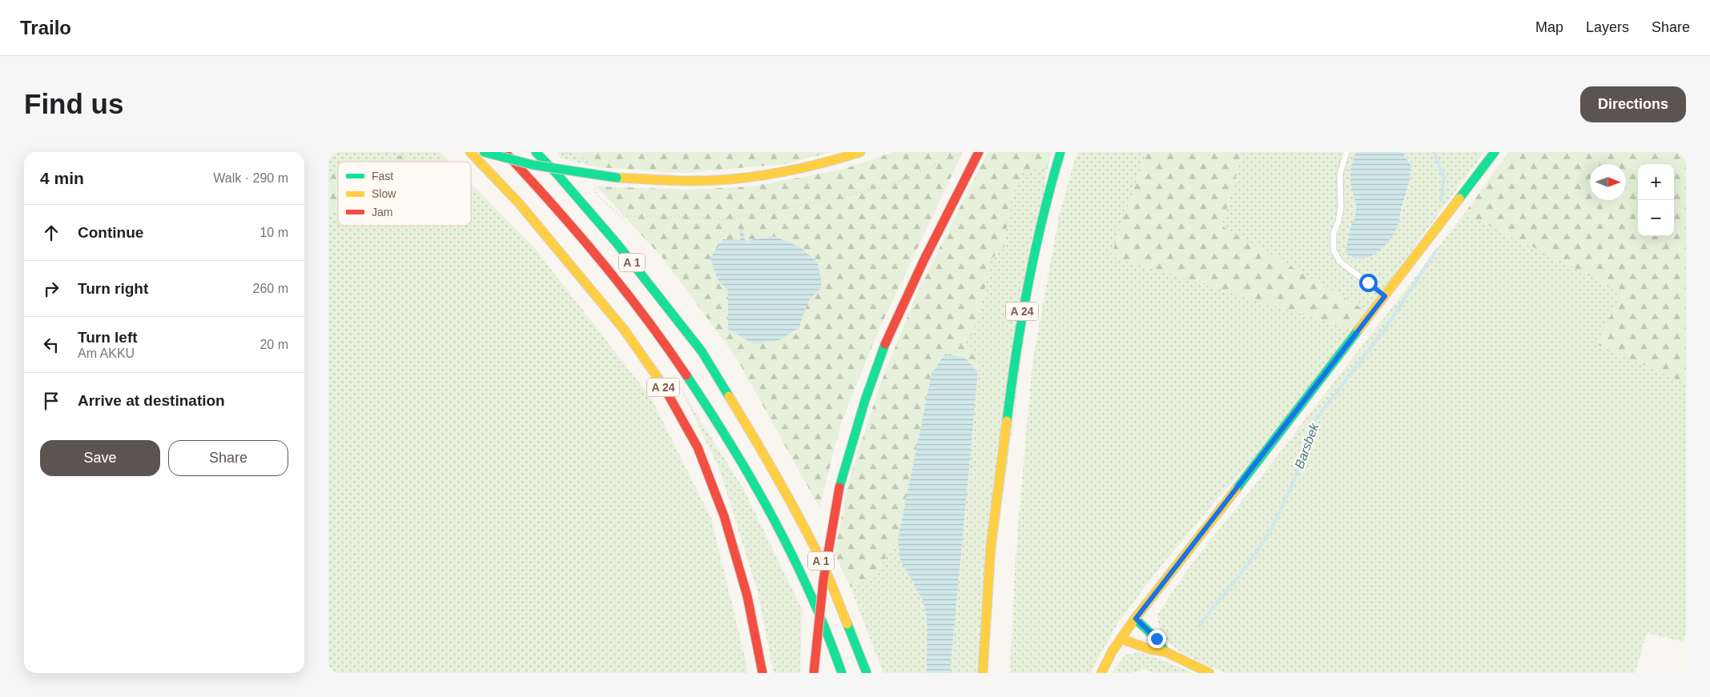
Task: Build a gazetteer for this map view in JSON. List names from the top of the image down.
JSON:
{
  "streets": {
    "main road": ["A 1", "A 24"]
  },
  "water": ["Barsbek"],
  "legend": ["Fast", "Slow", "Jam"],
  "north": "right",
  "page": {
    "header": "Trailo",
    "nav": ["Map", "Layers", "Share"],
    "buttons": [
      "Directions",
      ["Save", "Share"]
    ],
    "title": "Find us",
    "heading": ["4 min", "Walk · 290 m"],
    "map_buttons": ["+", "−"],
    "list": [
      ["Continue", "10 m"],
      ["Turn right", "260 m"],
      ["Turn left", "Am AKKU", "20 m"],
      "Arrive at destination"
    ]
  }
}
